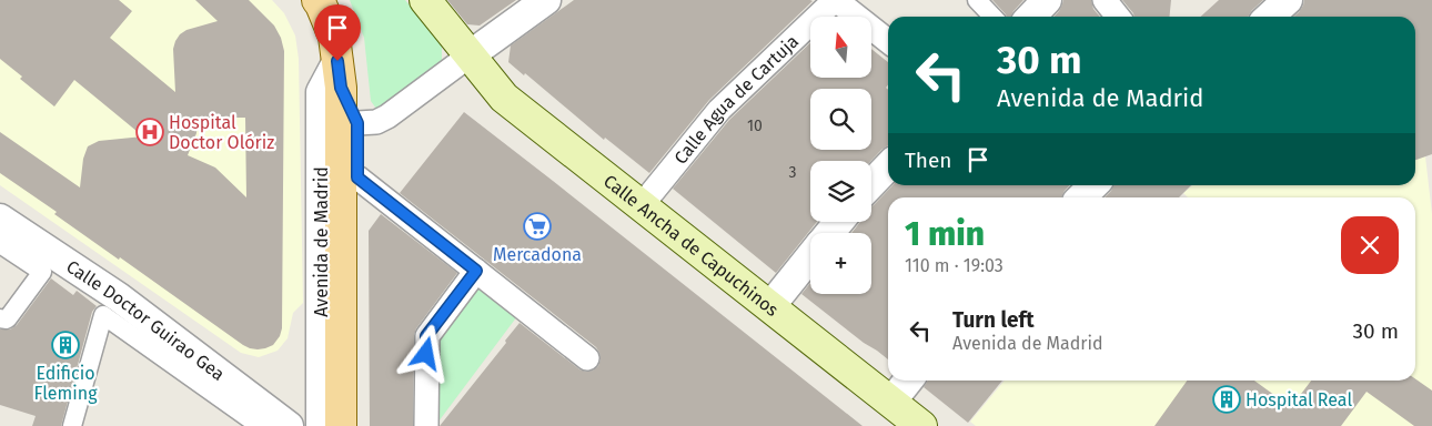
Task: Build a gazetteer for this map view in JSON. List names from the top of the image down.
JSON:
{
  "streets": {
    "main road": ["Avenida de Madrid", "Calle Ancha de Capuchinos"],
    "street": ["Calle Agua de Cartuja", "Calle Doctor Guirao Gea"]
  },
  "crossings": [
    ["Calle Agua de Cartuja", "Calle Ancha de Capuchinos"]
  ],
  "places": {
    "hospital": ["Hospital Doctor Olóriz"],
    "supermarket": ["Mercadona"],
    "building": ["Edificio Fleming", "Hospital Real"]
  },
  "house_numbers": ["10", "3"],
  "north": "top",
  "page": {
    "map_buttons": "+",
    "turn": ["30 m", "Avenida de Madrid"],
    "then": "Then",
    "heading": ["1 min", "110 m · 19:03"],
    "list": [
      {
        "name": "Turn left",
        "note": "Avenida de Madrid",
        "value": "30 m"
      }
    ]
  }
}
